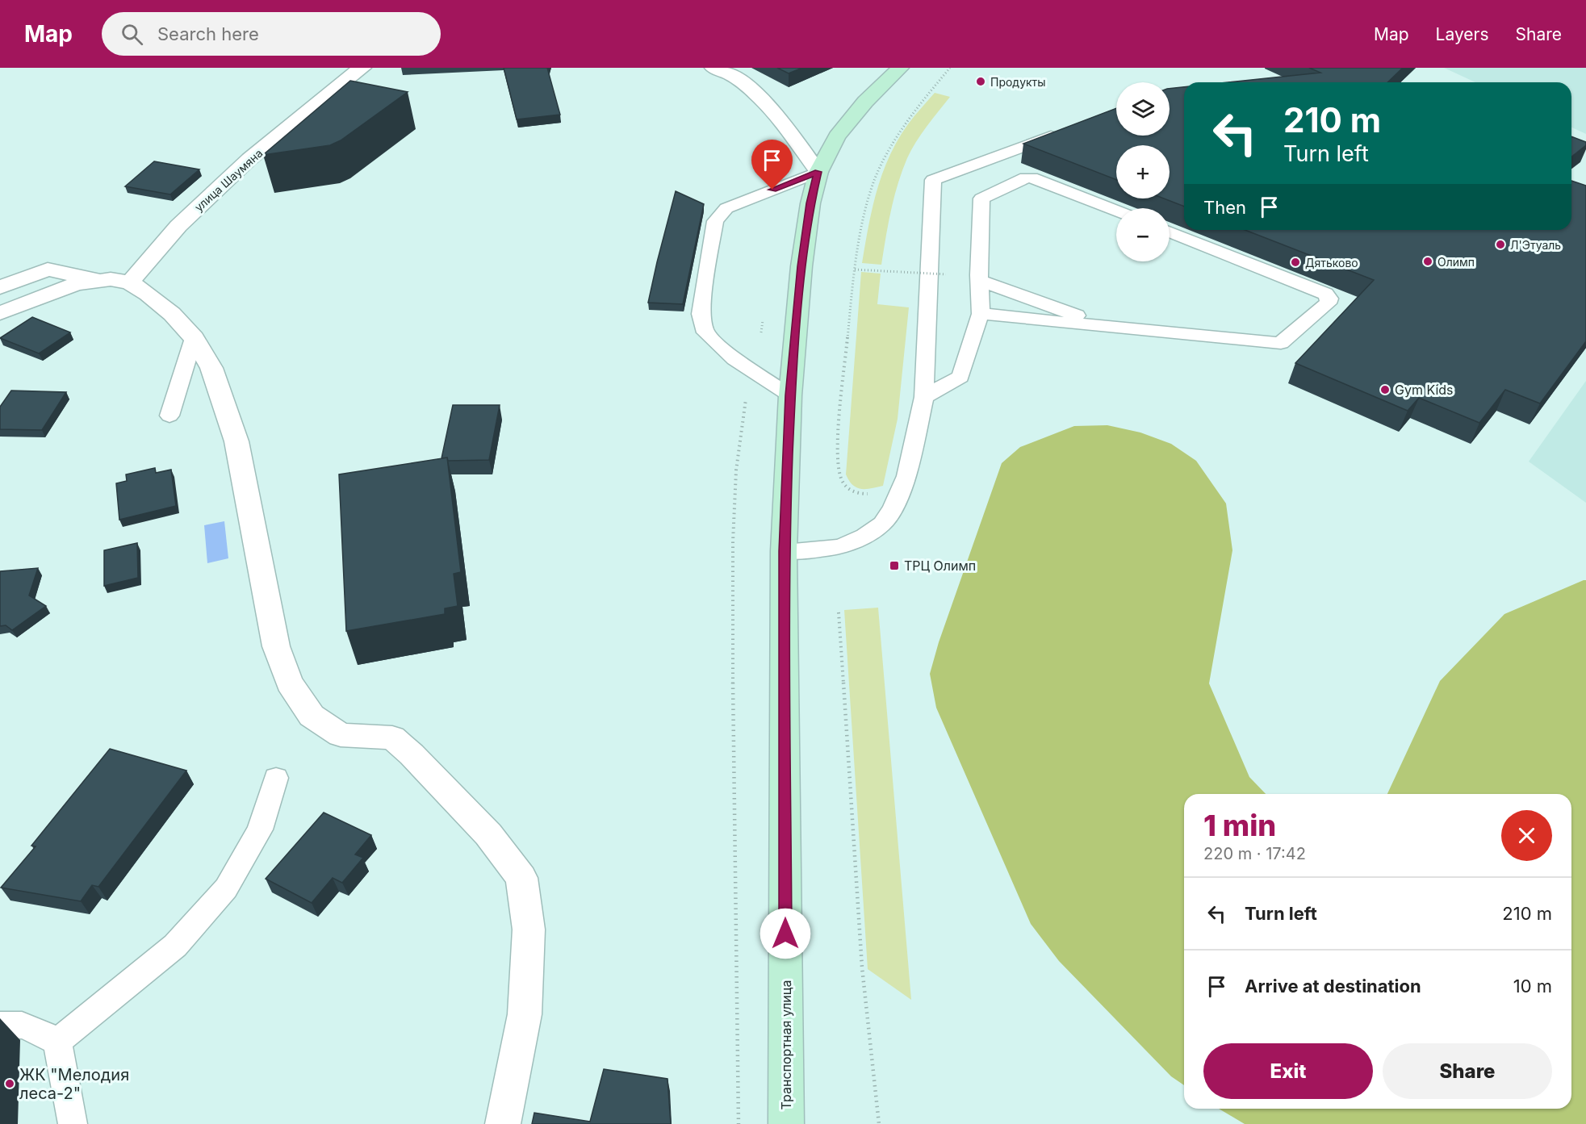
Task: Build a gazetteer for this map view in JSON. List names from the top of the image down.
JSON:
{
  "streets": {
    "main road": ["Транспортная улица"],
    "street": ["улица Шаумяна"]
  },
  "places": {
    "other": [
      "Продукты",
      "Л'Этуаль",
      "Олимп",
      "Дятьково",
      "Gym Kids",
      "ЖК \"Мелодия леса-2\""
    ],
    "transit": ["ТРЦ Олимп"]
  },
  "page": {
    "header": "Map",
    "search": "Search here",
    "nav": ["Map", "Layers", "Share"],
    "map_buttons": ["+", "−"],
    "turn": ["210 m", "Turn left"],
    "then": "Then",
    "heading": ["1 min", "220 m · 17:42"],
    "list": [
      {
        "name": "Turn left",
        "value": "210 m"
      },
      {
        "name": "Arrive at destination",
        "value": "10 m"
      }
    ],
    "buttons": ["Exit", "Share"]
  }
}
